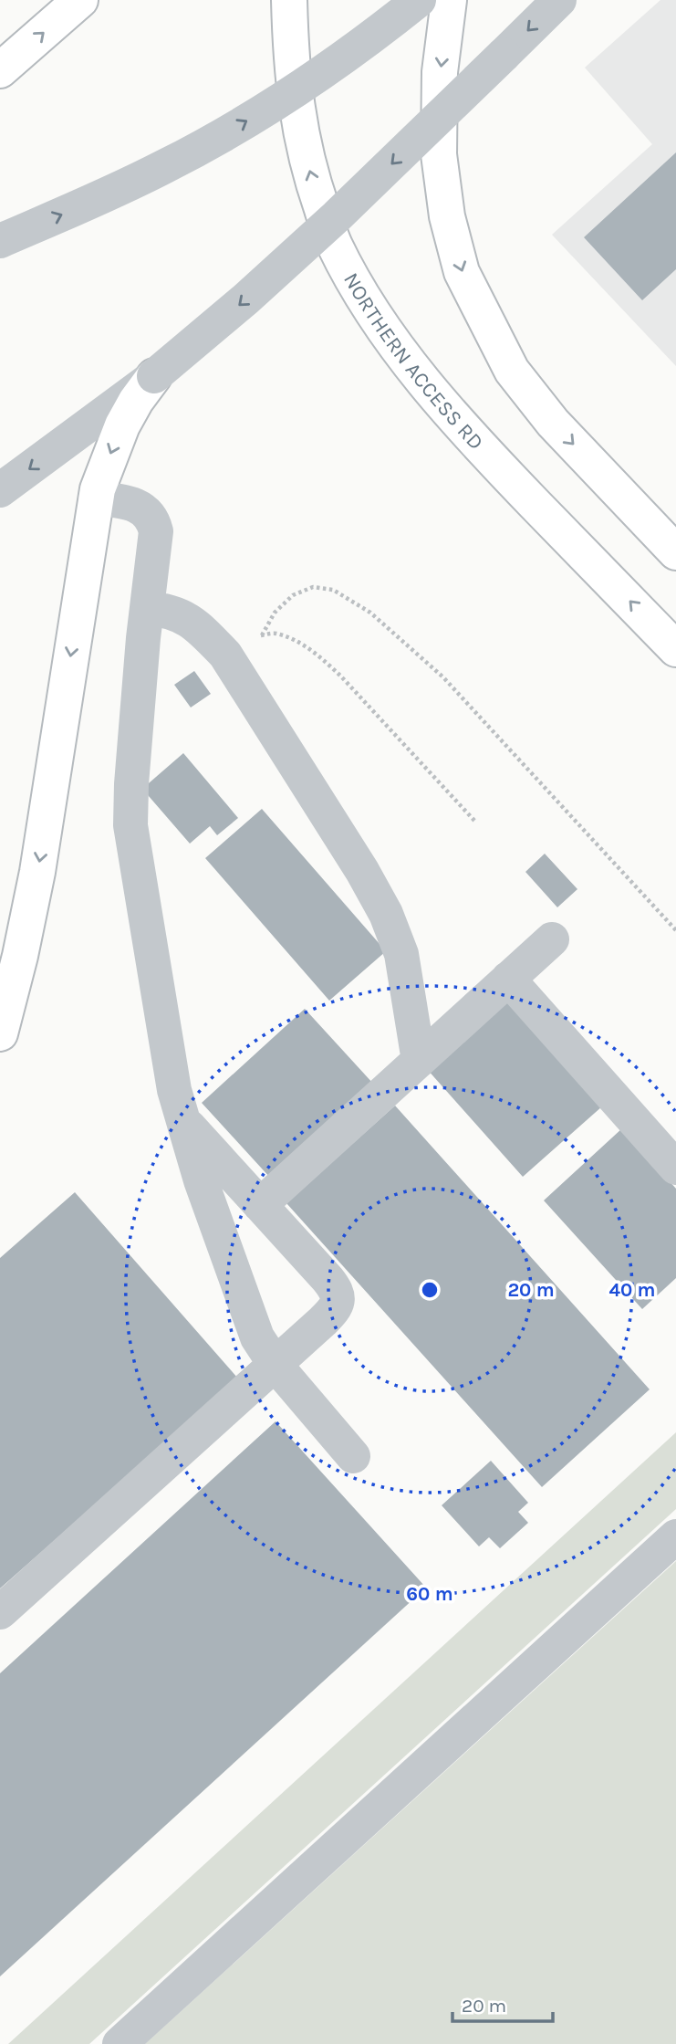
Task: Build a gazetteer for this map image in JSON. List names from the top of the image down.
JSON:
{
  "streets": {
    "main road": ["NORTHERN ACCESS RD"]
  },
  "scale_bar": "20 m",
  "rings": ["20 m", "40 m", "60 m"]
}
